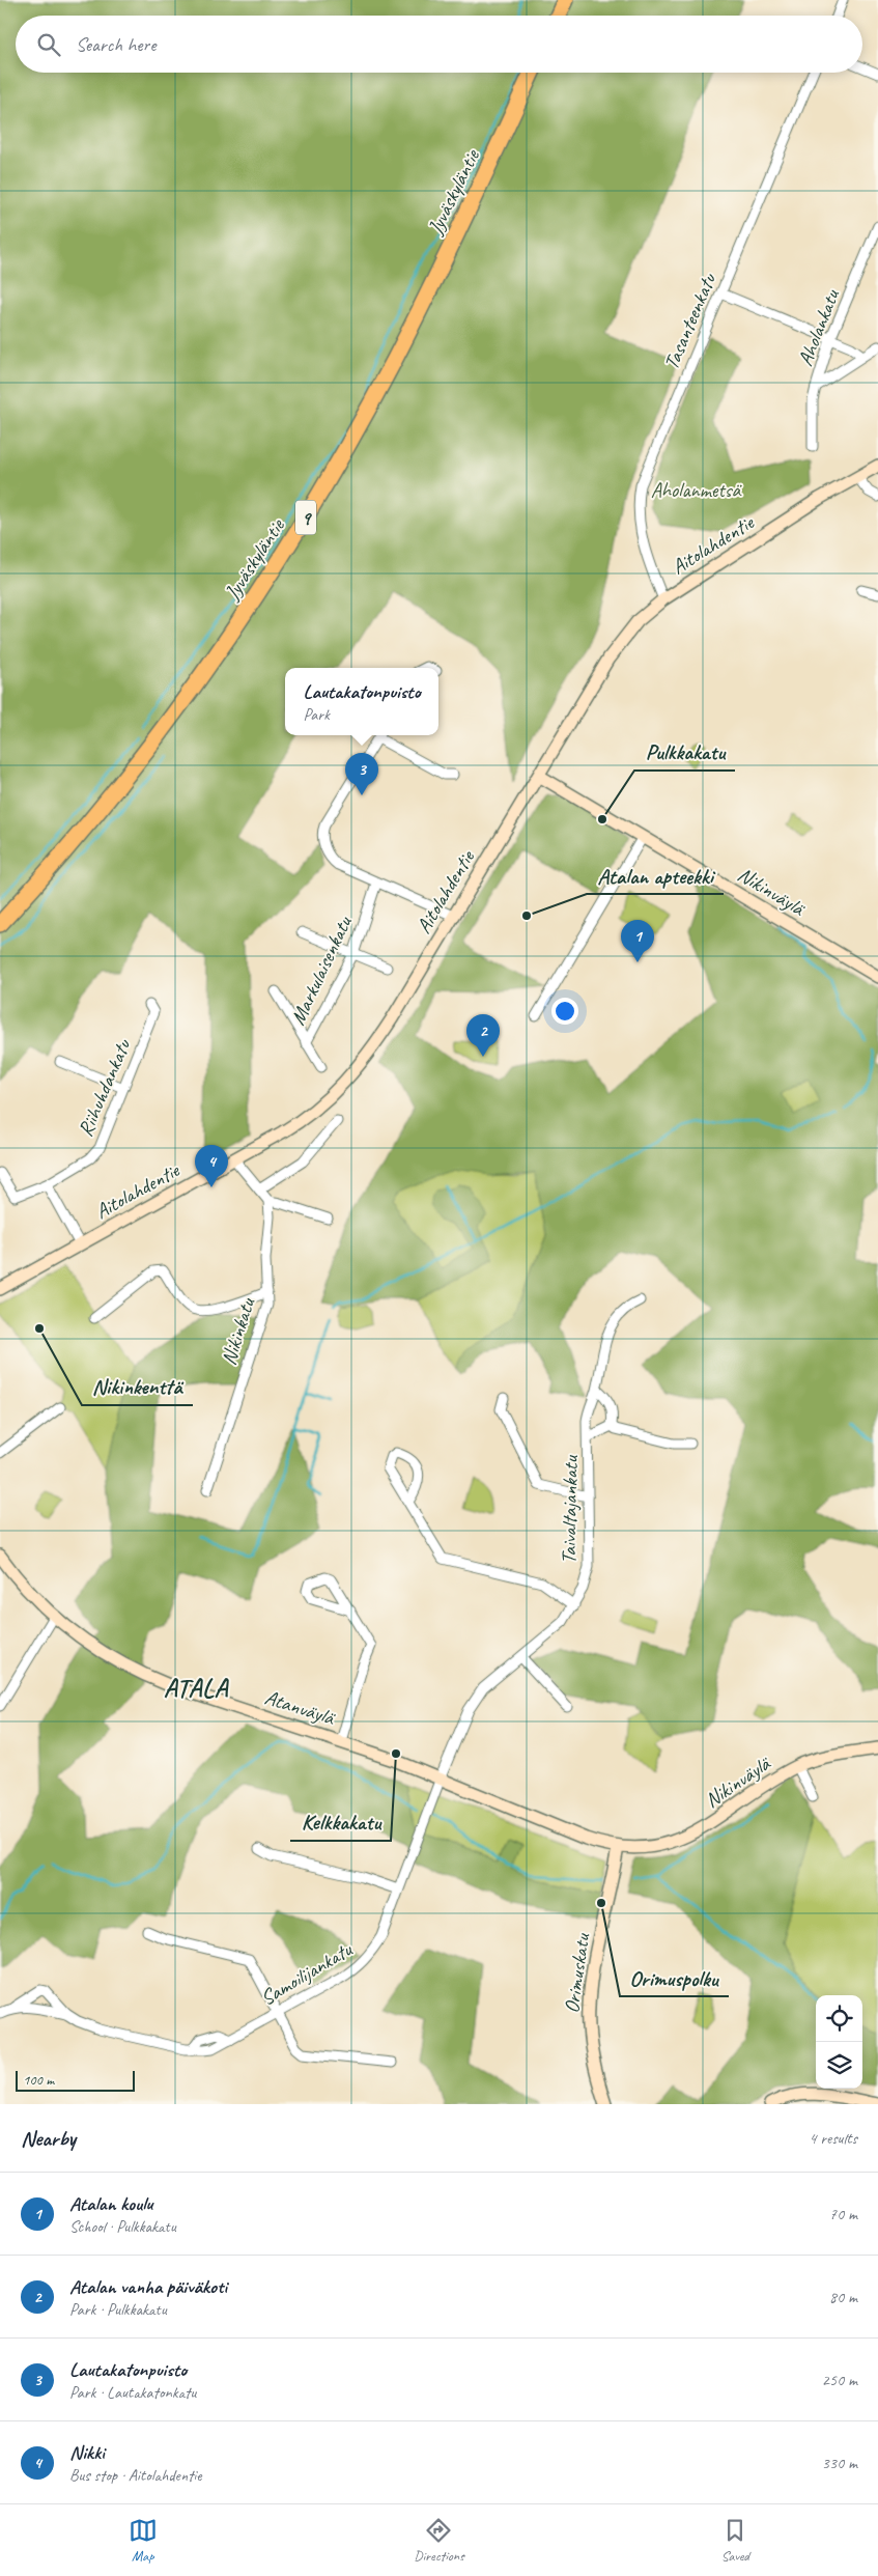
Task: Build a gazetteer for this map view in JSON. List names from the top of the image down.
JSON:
{
  "streets": {
    "highway": ["Jyväskyläntie", "9"],
    "street": [
      "Tasanteenkatu",
      "Aholankatu",
      "Aitolahdentie",
      "Nikinväylä",
      "Markulaisenkatu",
      "Riihuhdankatu",
      "Nikinkatu",
      "Taivaltajankatu",
      "Atanväylä",
      "Samoilijankatu",
      "Orimuskatu"
    ]
  },
  "crossings": [
    ["Tasanteenkatu", "Aitolahdentie"],
    ["Aitolahdentie", "Nikinväylä"],
    ["Nikinväylä", "Atanväylä"],
    ["Nikinväylä", "Orimuskatu"],
    ["Taivaltajankatu", "Atanväylä"],
    ["Taivaltajankatu", "Samoilijankatu"],
    ["Atanväylä", "Samoilijankatu"],
    ["Atanväylä", "Orimuskatu"]
  ],
  "districts": ["ATALA"],
  "parks": ["Aholanmetsä"],
  "places": [
    "Pulkkakatu",
    "Atalan apteekki",
    "Nikinkenttä",
    "Kelkkakatu",
    "Orimuspolku"
  ],
  "scale_bar": "100 m",
  "page": {
    "search": "Search here",
    "popup": ["Lautakatonpuisto", "Park"],
    "pins": [
      "3",
      "1",
      "2",
      "4"
    ],
    "scale": "100 m",
    "heading": ["Nearby", "4 results"],
    "list": [
      {
        "mark": "1",
        "name": "Atalan koulu",
        "note": "School · Pulkkakatu",
        "value": "70 m"
      },
      {
        "mark": "2",
        "name": "Atalan vanha päiväkoti",
        "note": "Park · Pulkkakatu",
        "value": "80 m"
      },
      {
        "mark": "3",
        "name": "Lautakatonpuisto",
        "note": "Park · Lautakatonkatu",
        "value": "250 m"
      },
      {
        "mark": "4",
        "name": "Nikki",
        "note": "Bus stop · Aitolahdentie",
        "value": "330 m"
      }
    ],
    "nav": ["Map", "Directions", "Saved"]
  }
}
